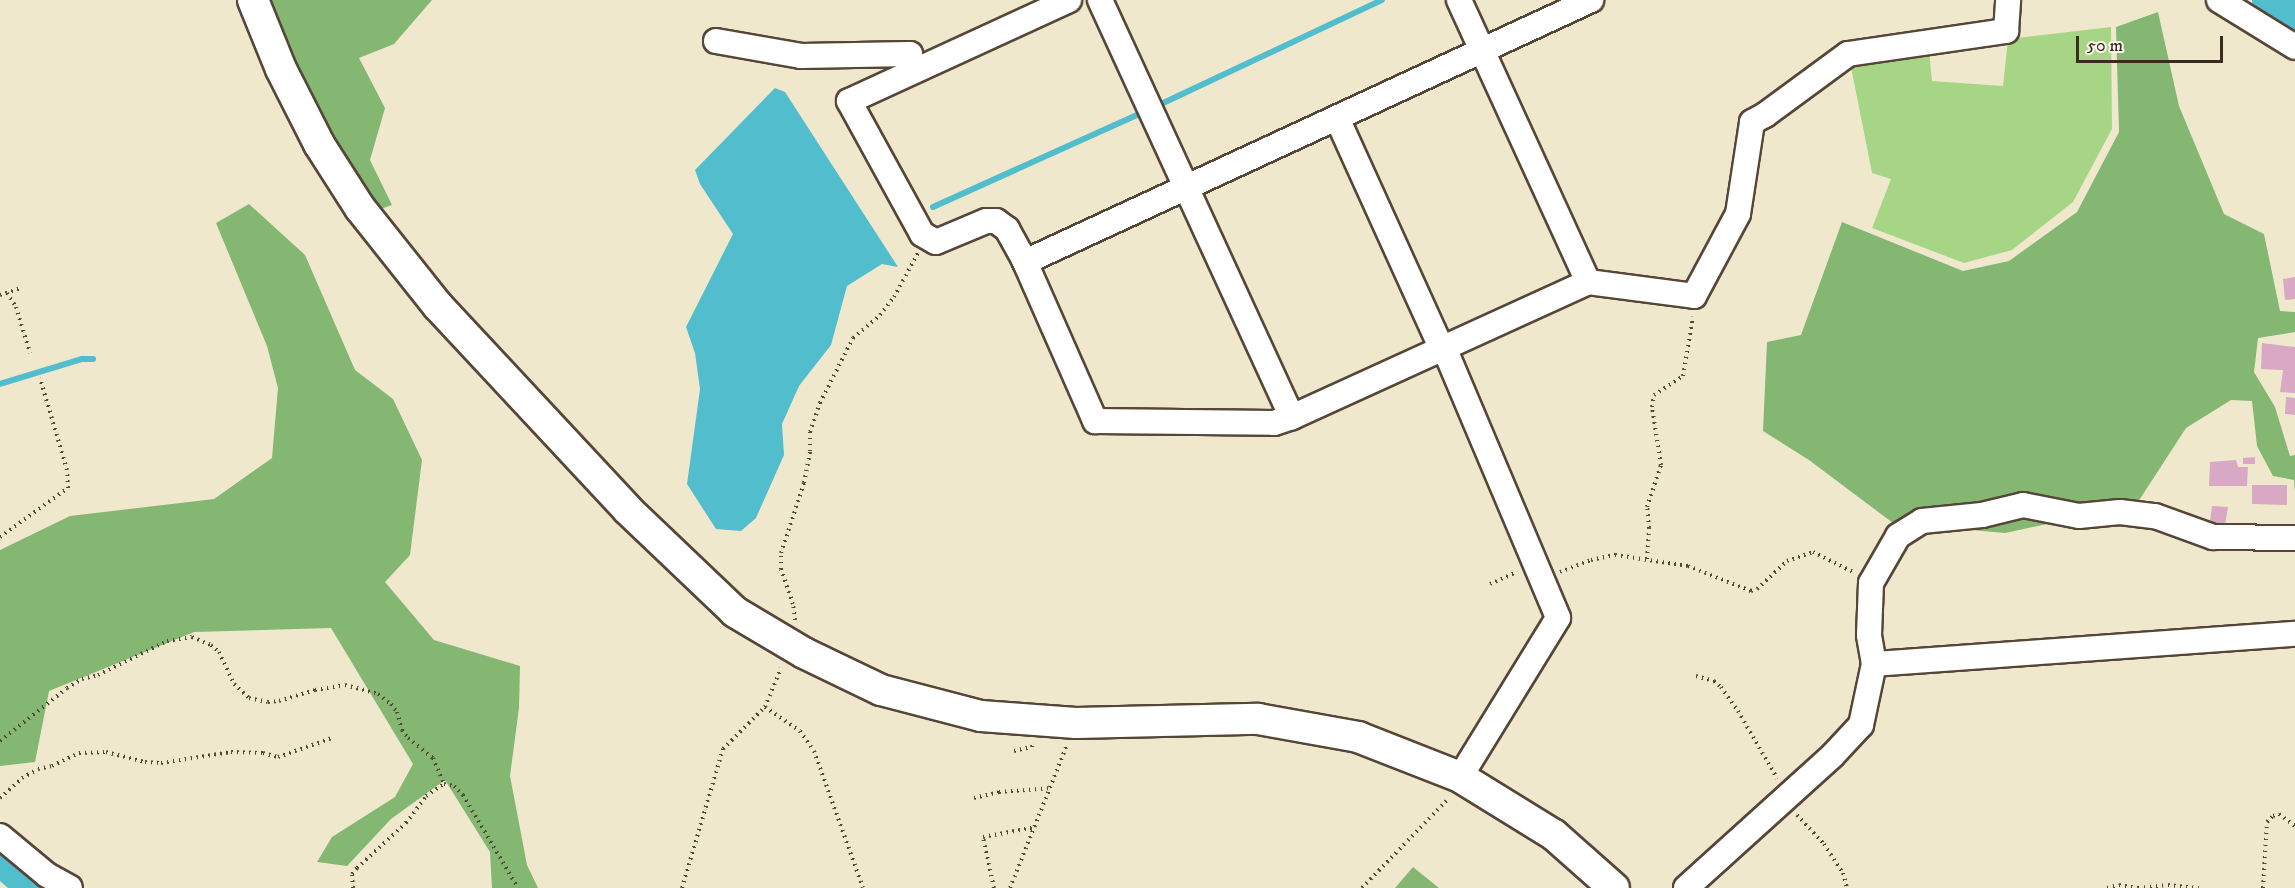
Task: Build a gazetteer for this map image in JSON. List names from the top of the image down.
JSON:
{
  "scale_bar": "50 m"
}
